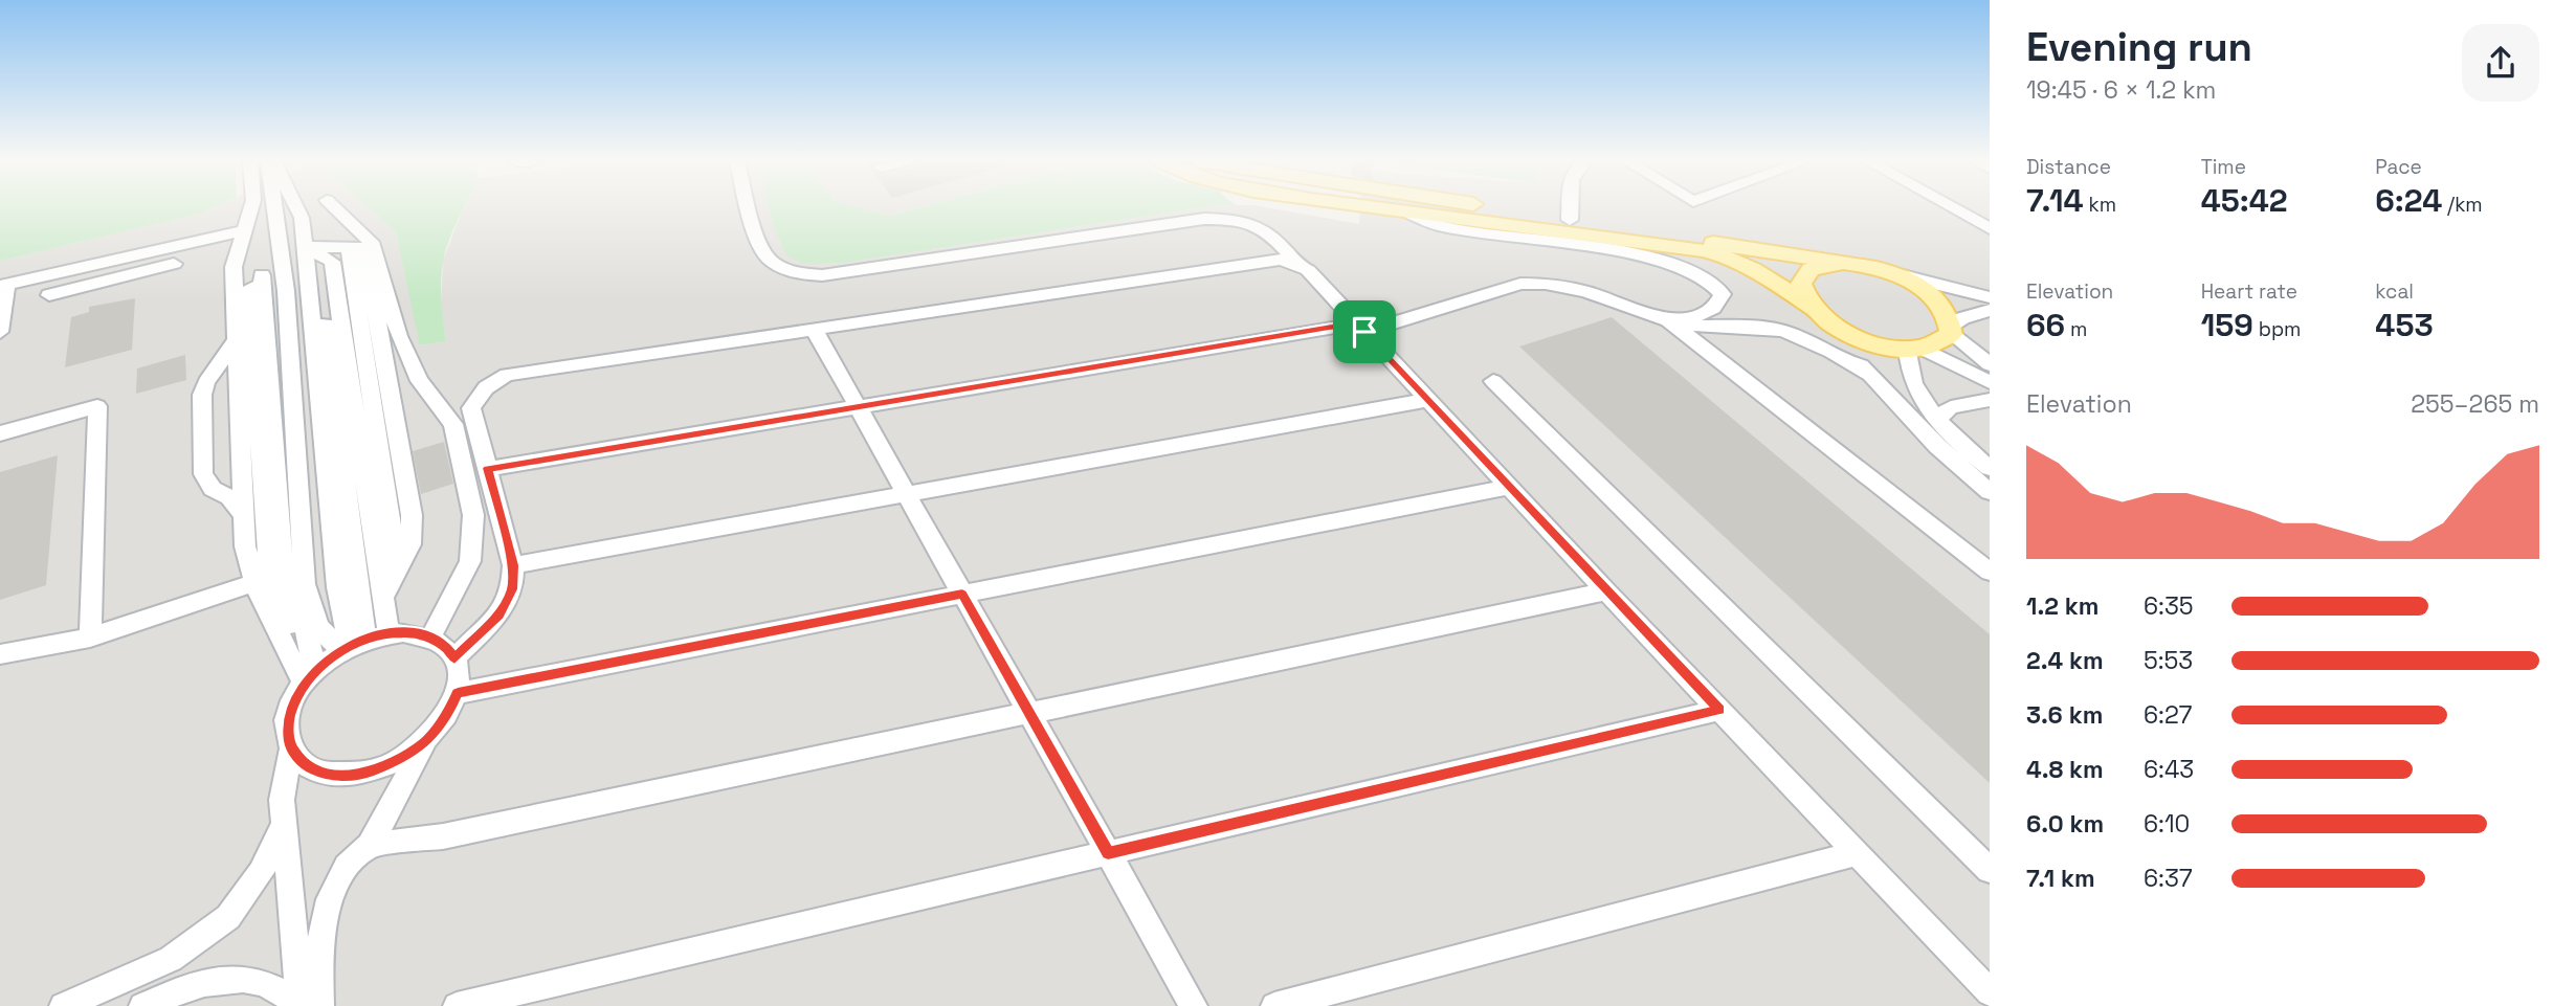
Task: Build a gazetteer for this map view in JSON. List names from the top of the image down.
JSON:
{
  "page": {
    "heading": ["Evening run", "19:45 · 6 × 1.2 km"],
    "stats": [
      ["Distance", "7.14 km"],
      ["Time", "45:42"],
      ["Pace", "6:24 /km"],
      ["Elevation", "66 m"],
      ["Heart rate", "159 bpm"],
      ["kcal", "453"]
    ],
    "chart": ["Elevation", "255–265 m"],
    "list": [
      {
        "name": "1.2 km",
        "note": "6:35"
      },
      {
        "name": "2.4 km",
        "note": "5:53"
      },
      {
        "name": "3.6 km",
        "note": "6:27"
      },
      {
        "name": "4.8 km",
        "note": "6:43"
      },
      {
        "name": "6.0 km",
        "note": "6:10"
      },
      {
        "name": "7.1 km",
        "note": "6:37"
      }
    ]
  }
}
